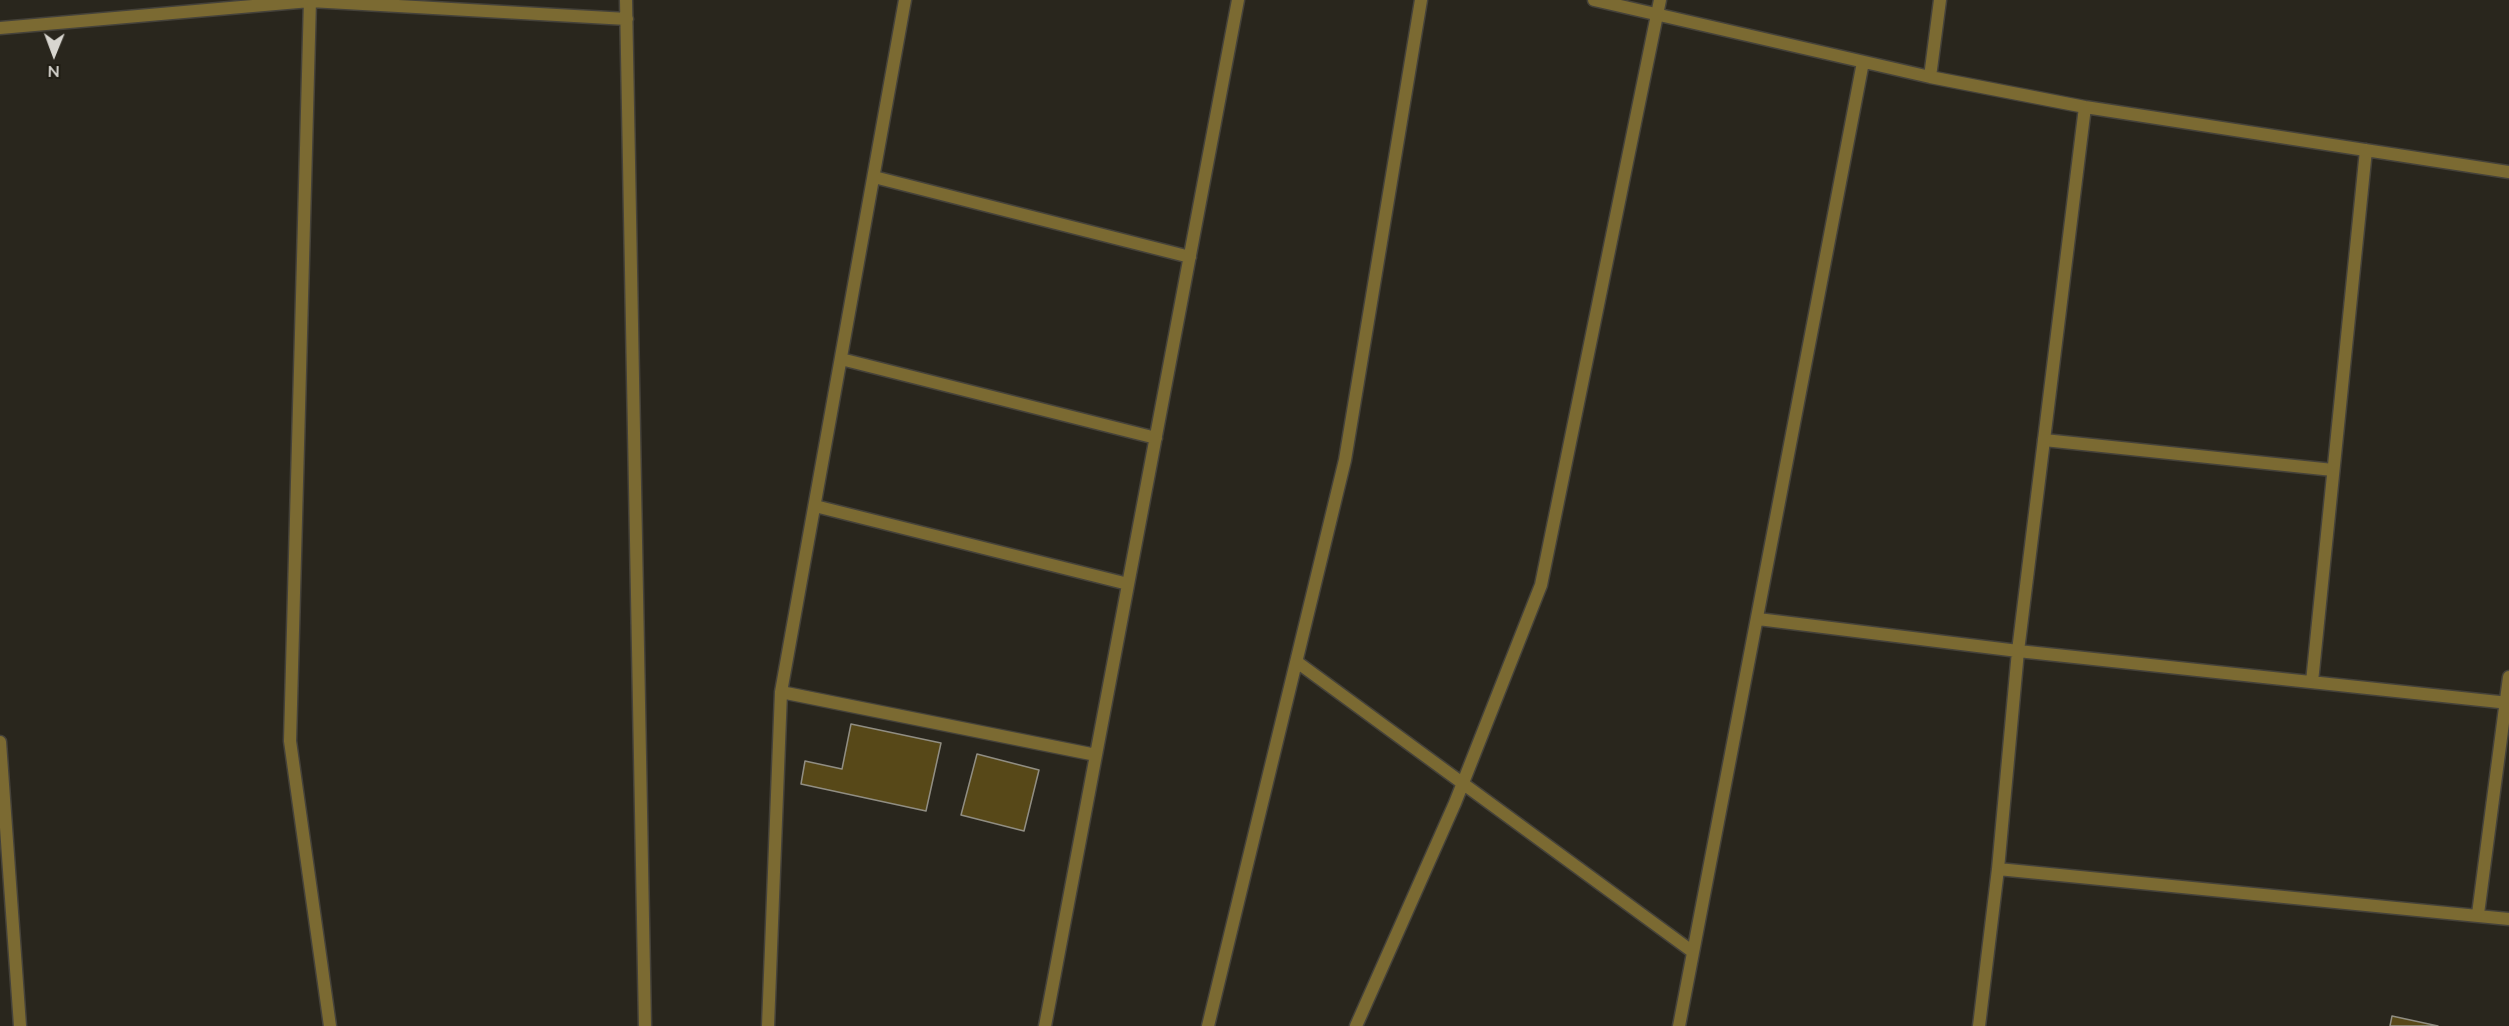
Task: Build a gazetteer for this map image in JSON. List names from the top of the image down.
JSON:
{
  "north": "bottom"
}
